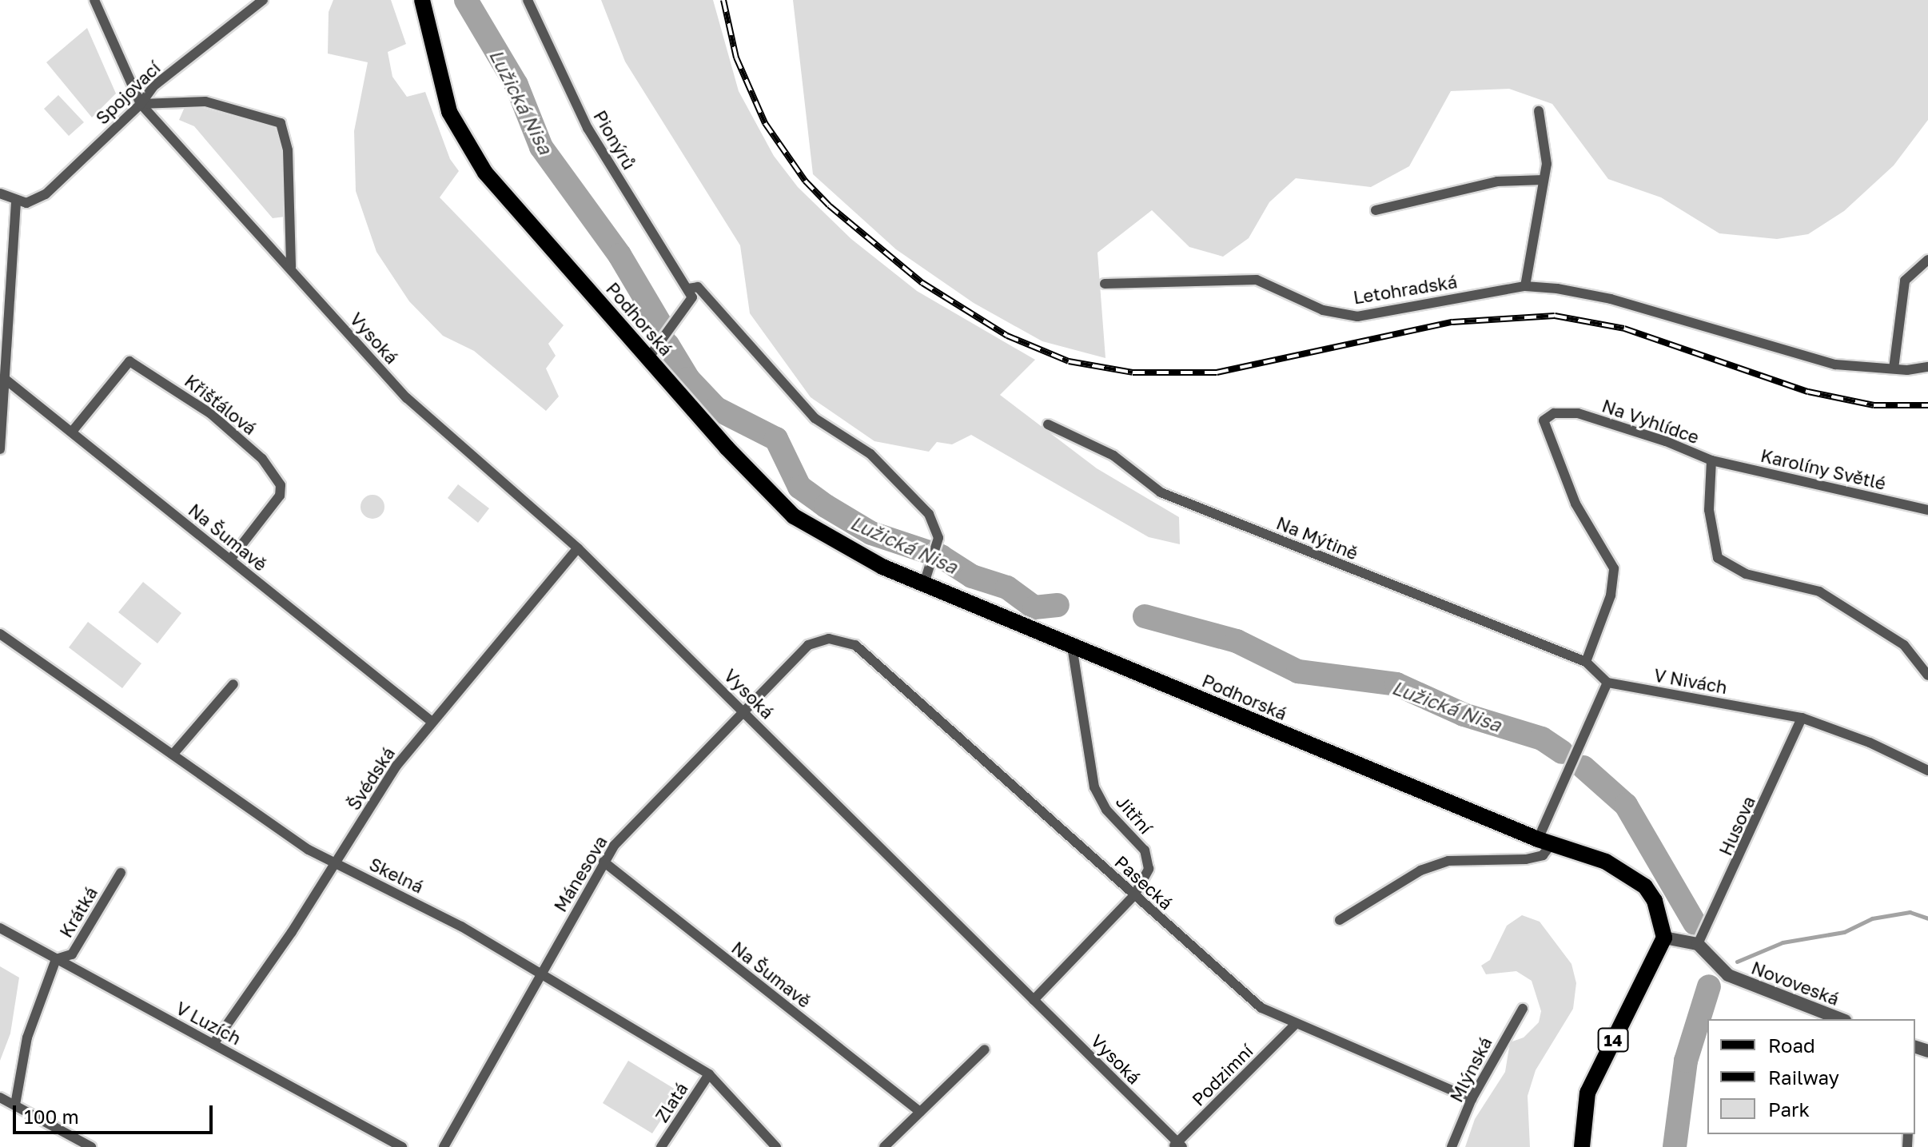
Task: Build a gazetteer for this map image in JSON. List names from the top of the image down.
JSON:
{
  "streets": {
    "main road": ["Podhorská", "14"],
    "street": [
      "Spojovací",
      "Pionýrů",
      "Letohradská",
      "Vysoká",
      "Křišťálová",
      "Na Vyhlídce",
      "Karolíny Světlé",
      "Na Šumavě",
      "Na Mýtině",
      "V Nivách",
      "Švédská",
      "Jitřní",
      "Husova",
      "Mánesova",
      "Skelná",
      "Pasecká",
      "Krátká",
      "Novoveská",
      "V Luzích",
      "Mlýnská",
      "Podzimní",
      "Zlatá"
    ]
  },
  "crossings": [
    ["Spojovací", "Vysoká"],
    ["Pionýrů", "Podhorská"],
    ["Podhorská", "Jitřní"],
    ["Podhorská", "14"],
    ["Vysoká", "Švédská"],
    ["Vysoká", "Jitřní"],
    ["Vysoká", "Mánesova"],
    ["Vysoká", "Podzimní"],
    ["Křišťálová", "Na Šumavě"],
    ["Na Vyhlídce", "Karolíny Světlé"],
    ["Na Vyhlídce", "Na Mýtině"],
    ["Na Šumavě", "Švédská"],
    ["Na Šumavě", "Mánesova"],
    ["Na Mýtině", "V Nivách"],
    ["V Nivách", "Husova"],
    ["Švédská", "Skelná"],
    ["Švédská", "V Luzích"],
    ["Jitřní", "Pasecká"],
    ["Husova", "Novoveská"],
    ["Mánesova", "Skelná"],
    ["Mánesova", "Pasecká"],
    ["Skelná", "Zlatá"],
    ["Pasecká", "Mlýnská"],
    ["Pasecká", "Podzimní"],
    ["Krátká", "V Luzích"]
  ],
  "water": ["Lužická Nisa"],
  "legend": ["Road", "Railway", "Park"],
  "scale_bar": "100 m"
}
